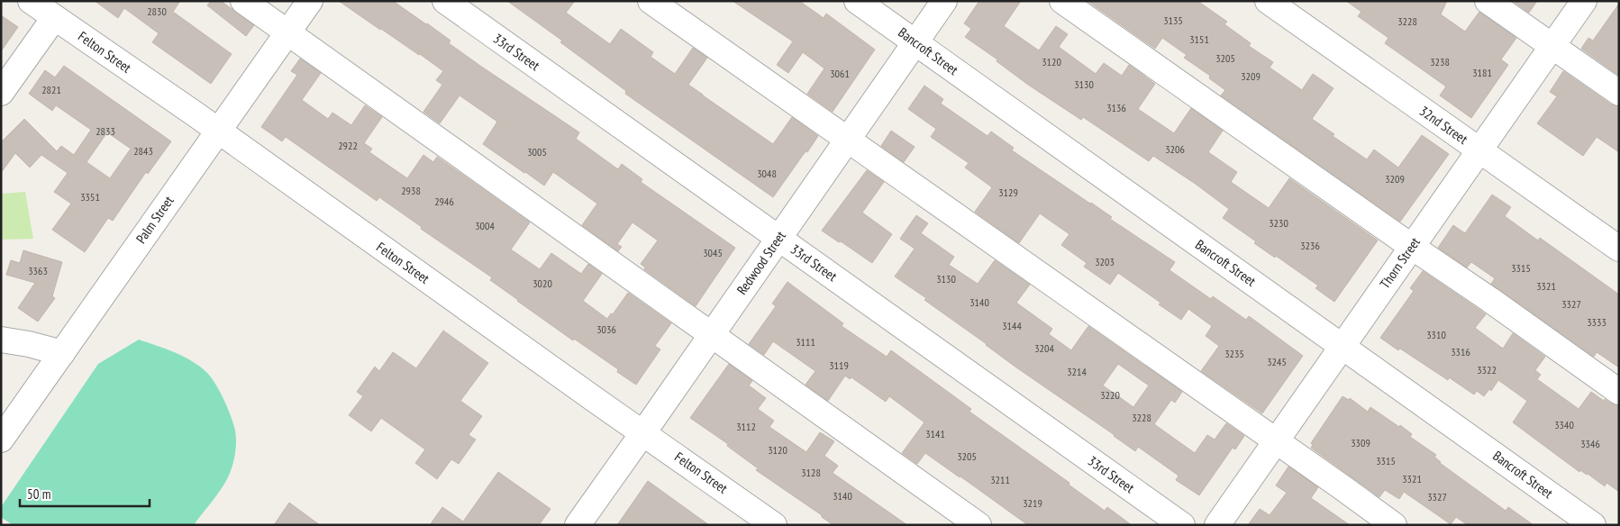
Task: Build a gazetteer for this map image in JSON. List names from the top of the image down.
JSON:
{
  "streets": {
    "street": [
      "Bancroft Street",
      "Felton Street",
      "33rd Street",
      "32nd Street",
      "Palm Street",
      "Redwood Street",
      "Thorn Street"
    ]
  },
  "crossings": [
    ["Bancroft Street", "Redwood Street"],
    ["Bancroft Street", "Thorn Street"],
    ["Felton Street", "Palm Street"],
    ["Felton Street", "Redwood Street"],
    ["33rd Street", "Redwood Street"],
    ["32nd Street", "Thorn Street"]
  ],
  "house_numbers": [
    "2830",
    "3135",
    "3228",
    "3151",
    "3205",
    "3120",
    "3238",
    "3181",
    "3061",
    "3209",
    "3130",
    "2821",
    "3136",
    "2833",
    "2922",
    "3206",
    "2843",
    "3005",
    "3048",
    "3209",
    "2938",
    "3129",
    "3351",
    "2946",
    "3230",
    "3004",
    "3236",
    "3045",
    "3203",
    "3315",
    "3363",
    "3130",
    "3020",
    "3321",
    "3140",
    "3327",
    "3333",
    "3144",
    "3036",
    "3310",
    "3111",
    "3204",
    "3316",
    "3235",
    "3245",
    "3119",
    "3322",
    "3214",
    "3220",
    "3228",
    "3340",
    "3112",
    "3141",
    "3309",
    "3346",
    "3120",
    "3205",
    "3315",
    "3128",
    "3321",
    "3211",
    "3140",
    "3327",
    "3219"
  ],
  "scale_bar": "50 m"
}
